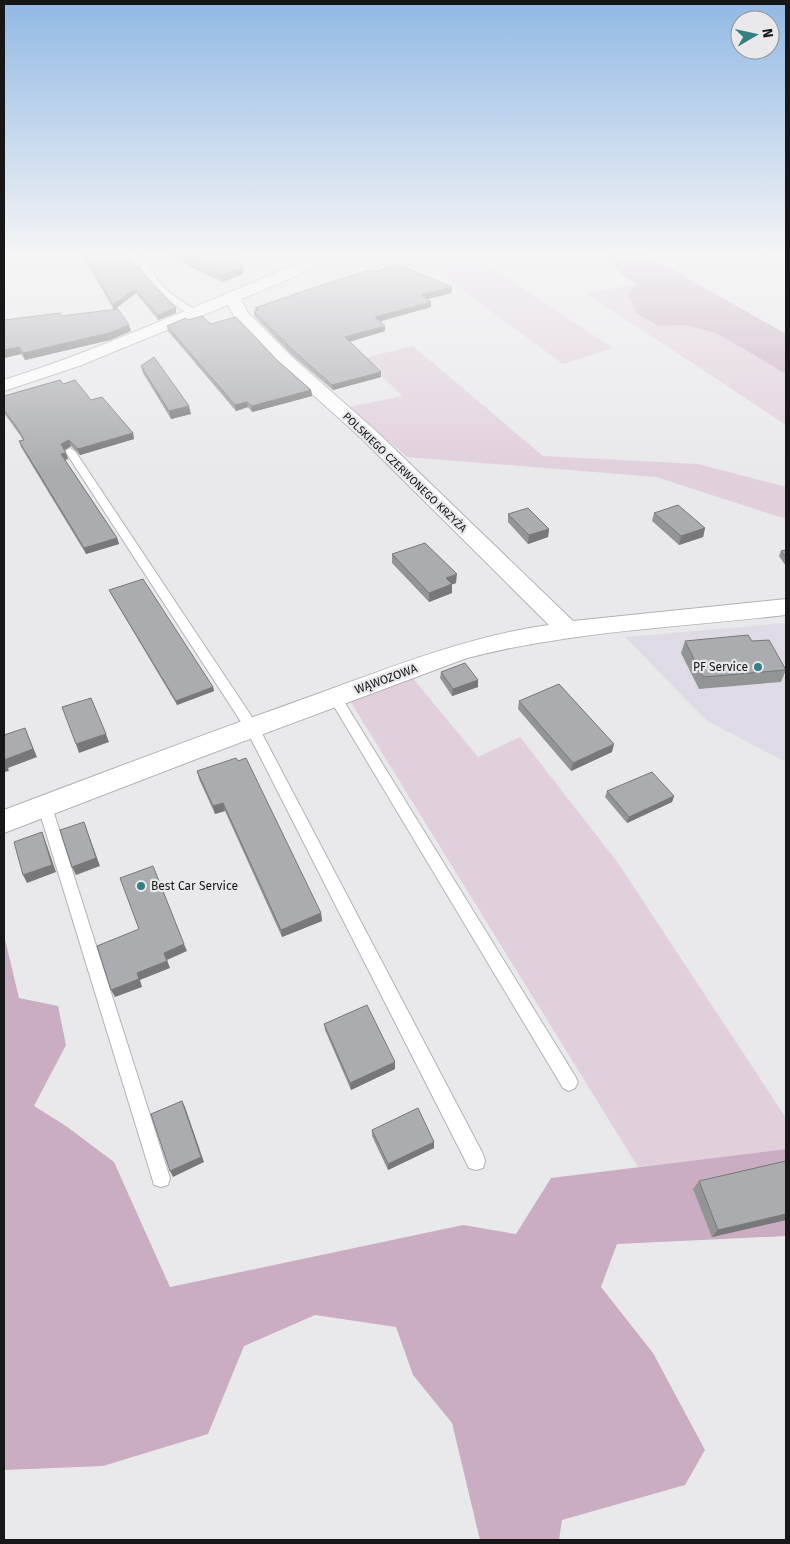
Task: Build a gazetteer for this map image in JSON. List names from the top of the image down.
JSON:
{
  "streets": {
    "street": ["POLSKIEGO CZERWONEGO KRZYŻA", "WĄWOZOWA"]
  },
  "crossings": [
    ["POLSKIEGO CZERWONEGO KRZYŻA", "WĄWOZOWA"]
  ],
  "places": ["PF Service", "Best Car Service"],
  "north": "right"
}
